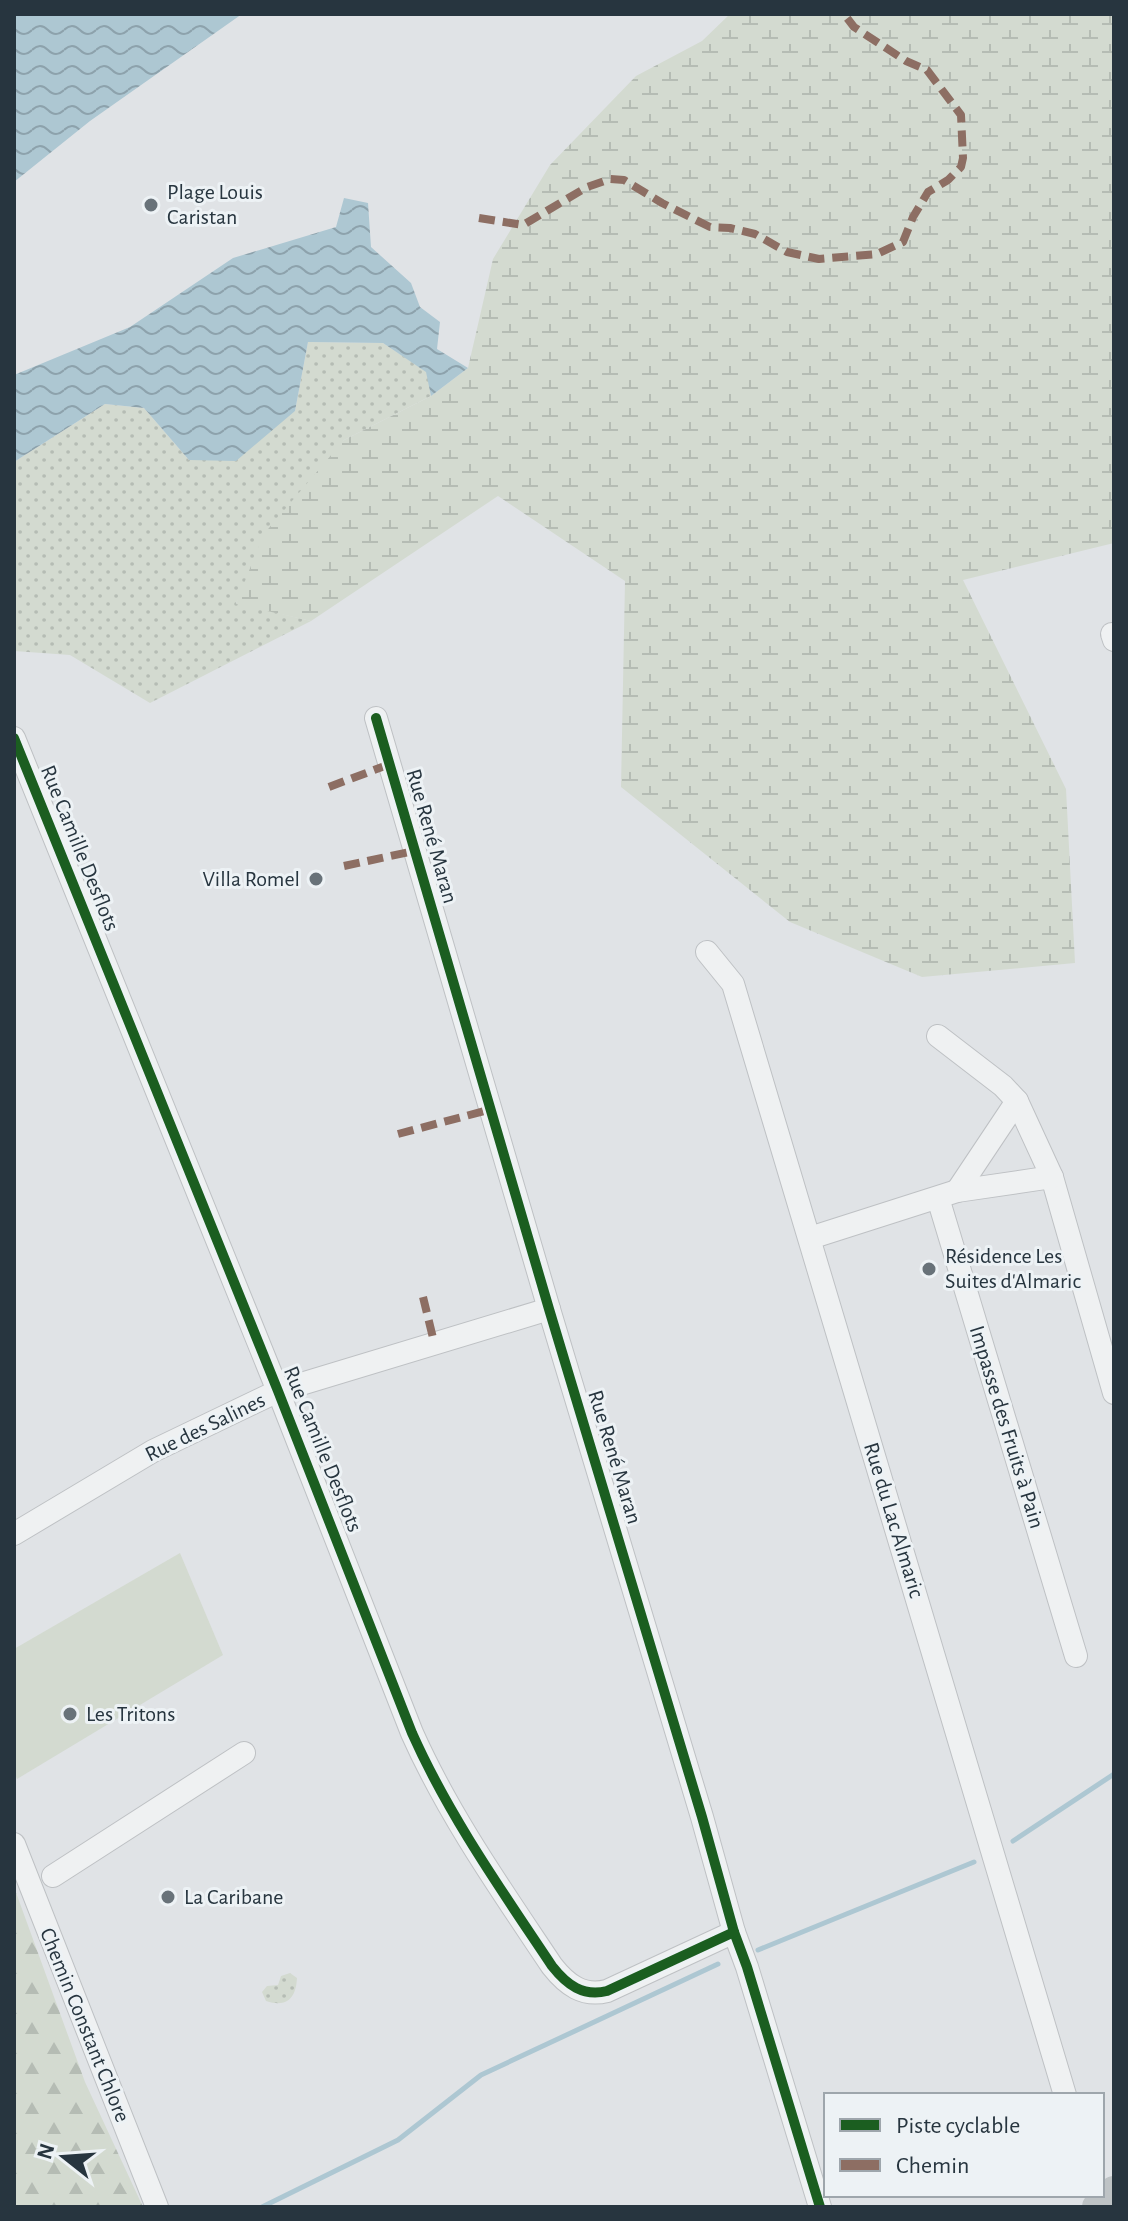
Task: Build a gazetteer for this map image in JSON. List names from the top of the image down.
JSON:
{
  "streets": {
    "street": [
      "Rue René Maran",
      "Rue Camille Desflots",
      "Rue des Salines",
      "Impasse des Fruits à Pain",
      "Rue du Lac Almaric",
      "Chemin Constant Chlore"
    ]
  },
  "crossings": [
    ["Rue René Maran", "Rue Camille Desflots"],
    ["Rue René Maran", "Rue des Salines"],
    ["Rue Camille Desflots", "Rue des Salines"]
  ],
  "places": [
    "Plage Louis Caristan",
    "Villa Romel",
    "Résidence Les Suites d'Almaric",
    "Les Tritons",
    "La Caribane"
  ],
  "legend": ["Piste cyclable", "Chemin"],
  "north": "left"
}
